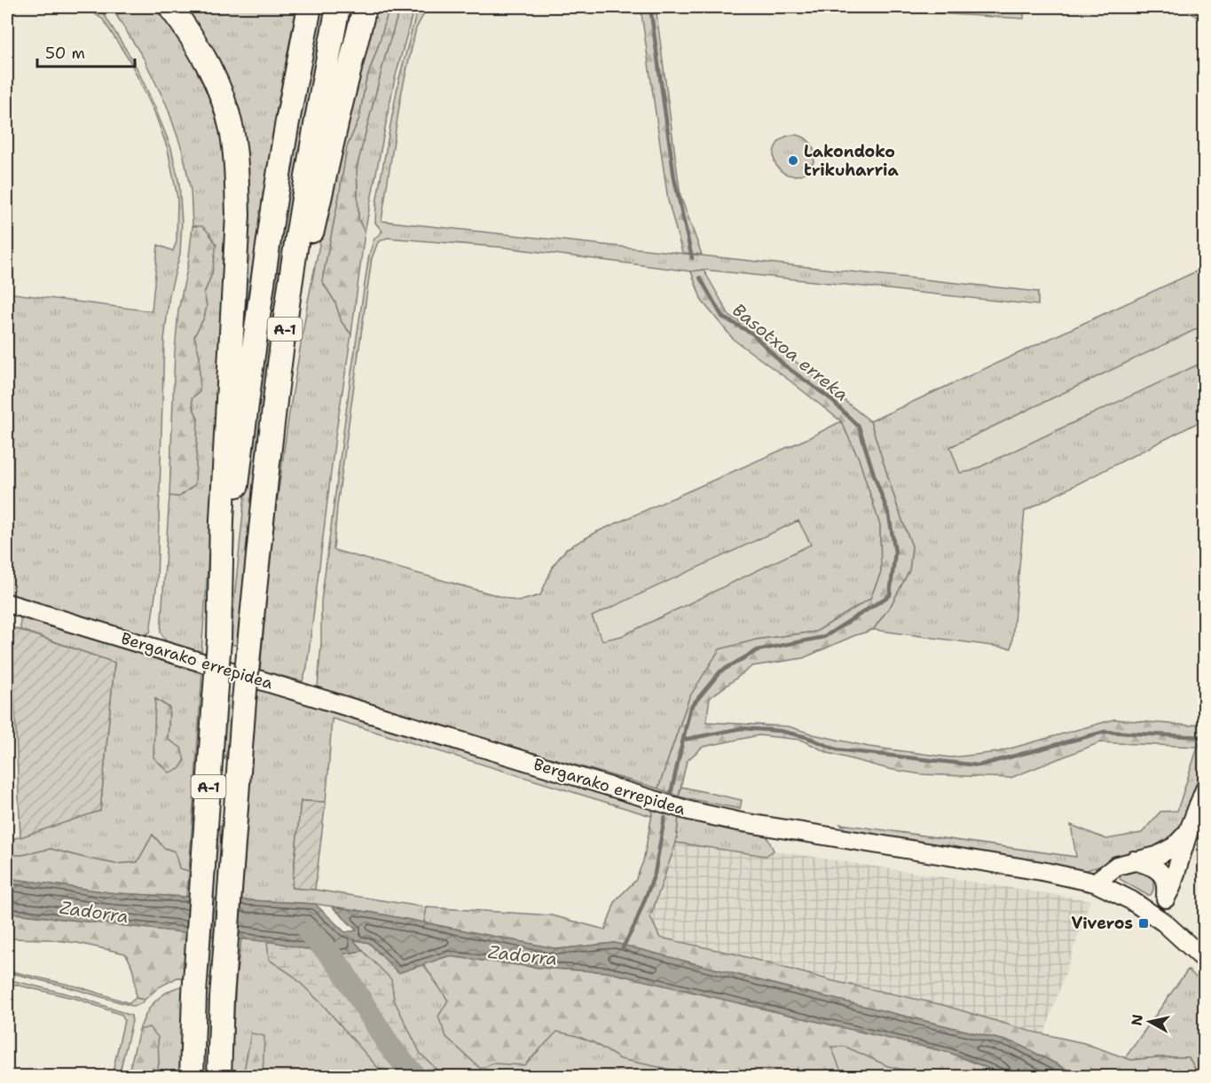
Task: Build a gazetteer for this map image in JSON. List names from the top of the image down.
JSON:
{
  "streets": {
    "highway": ["A-1"],
    "street": ["Bergarako errepidea"]
  },
  "water": ["Basotxoa erreka", "Zadorra"],
  "places": {
    "other": ["Lakondoko trikuharria"],
    "transit": ["Viveros"]
  },
  "scale_bar": "50 m",
  "north": "left"
}
